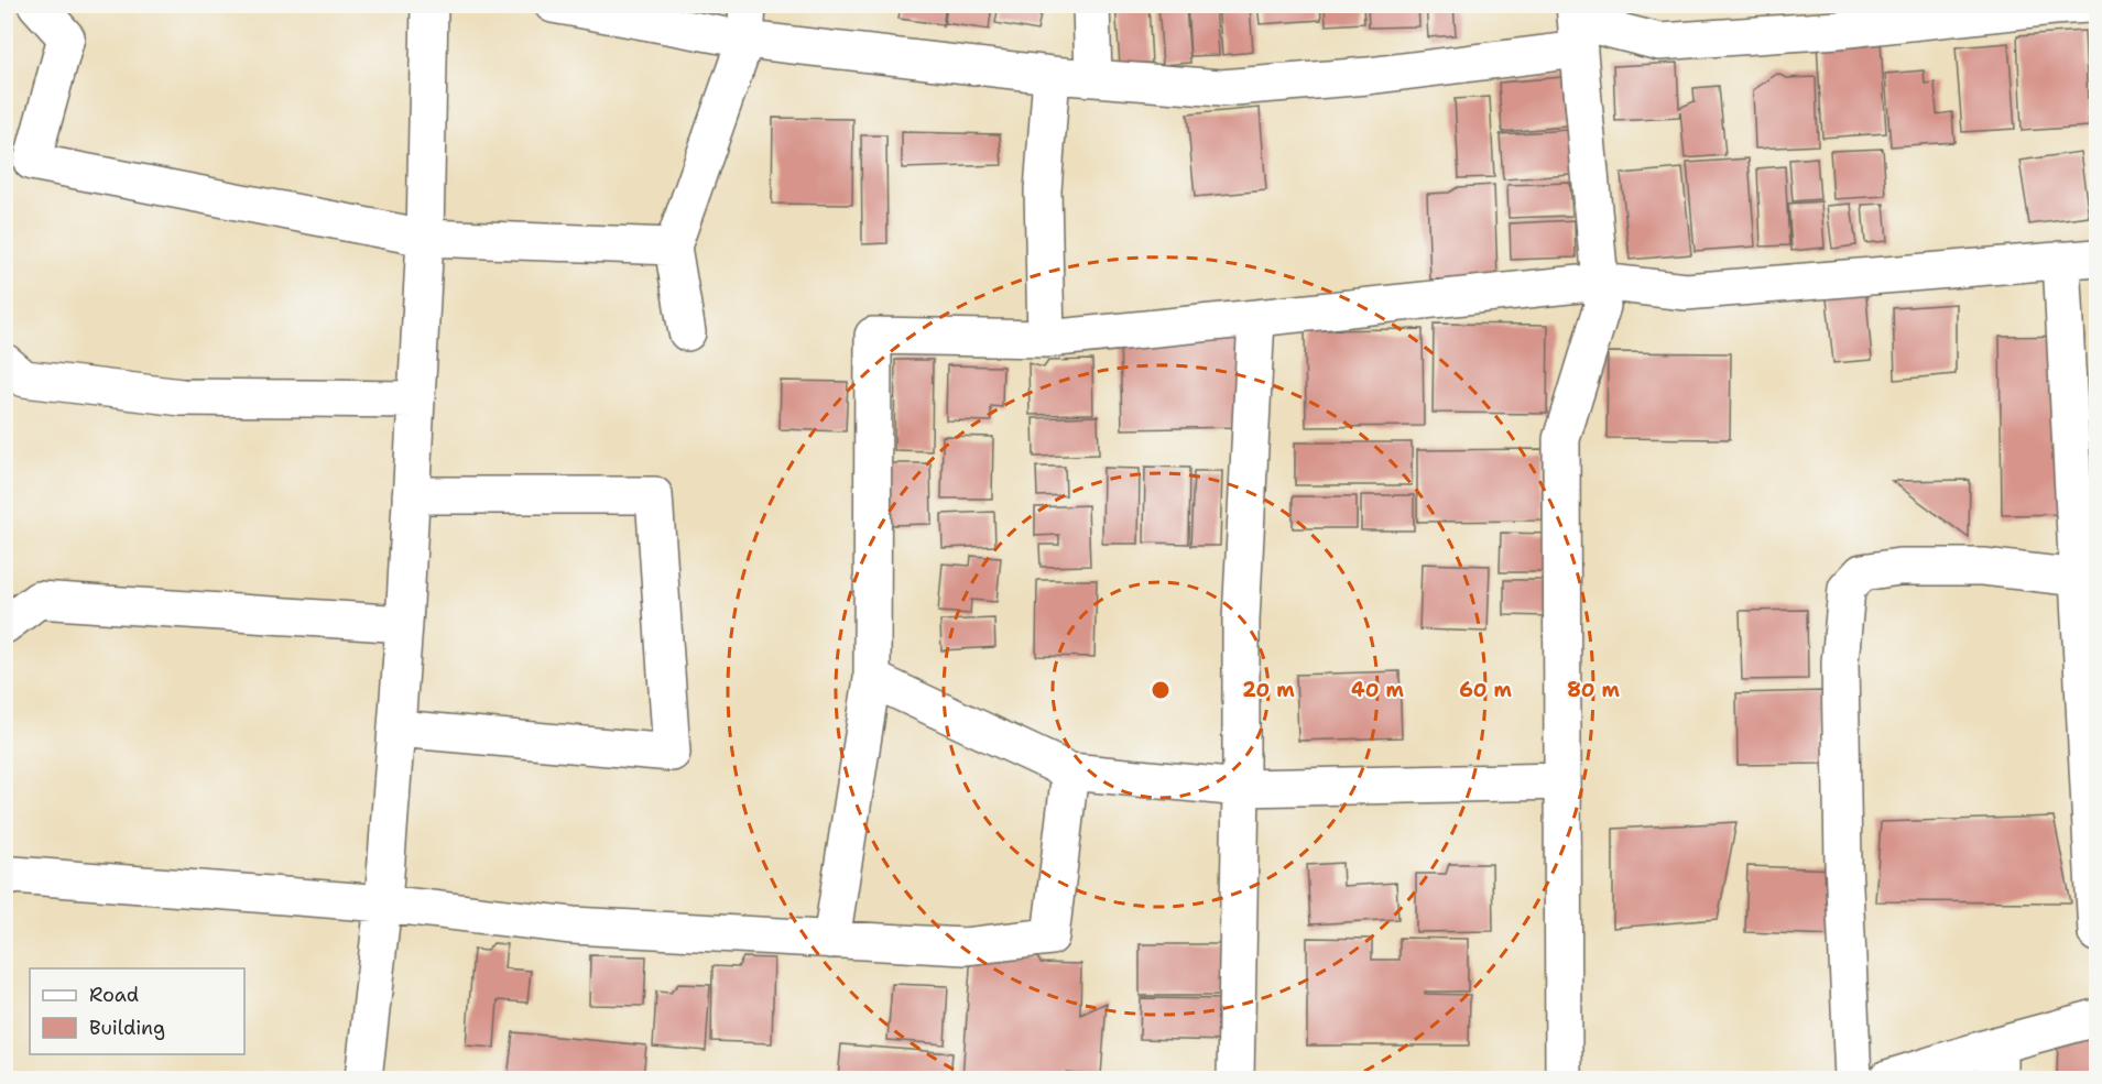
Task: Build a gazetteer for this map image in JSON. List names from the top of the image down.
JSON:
{
  "legend": ["Road", "Building"],
  "rings": [
    "20 m",
    "40 m",
    "60 m",
    "80 m"
  ]
}
